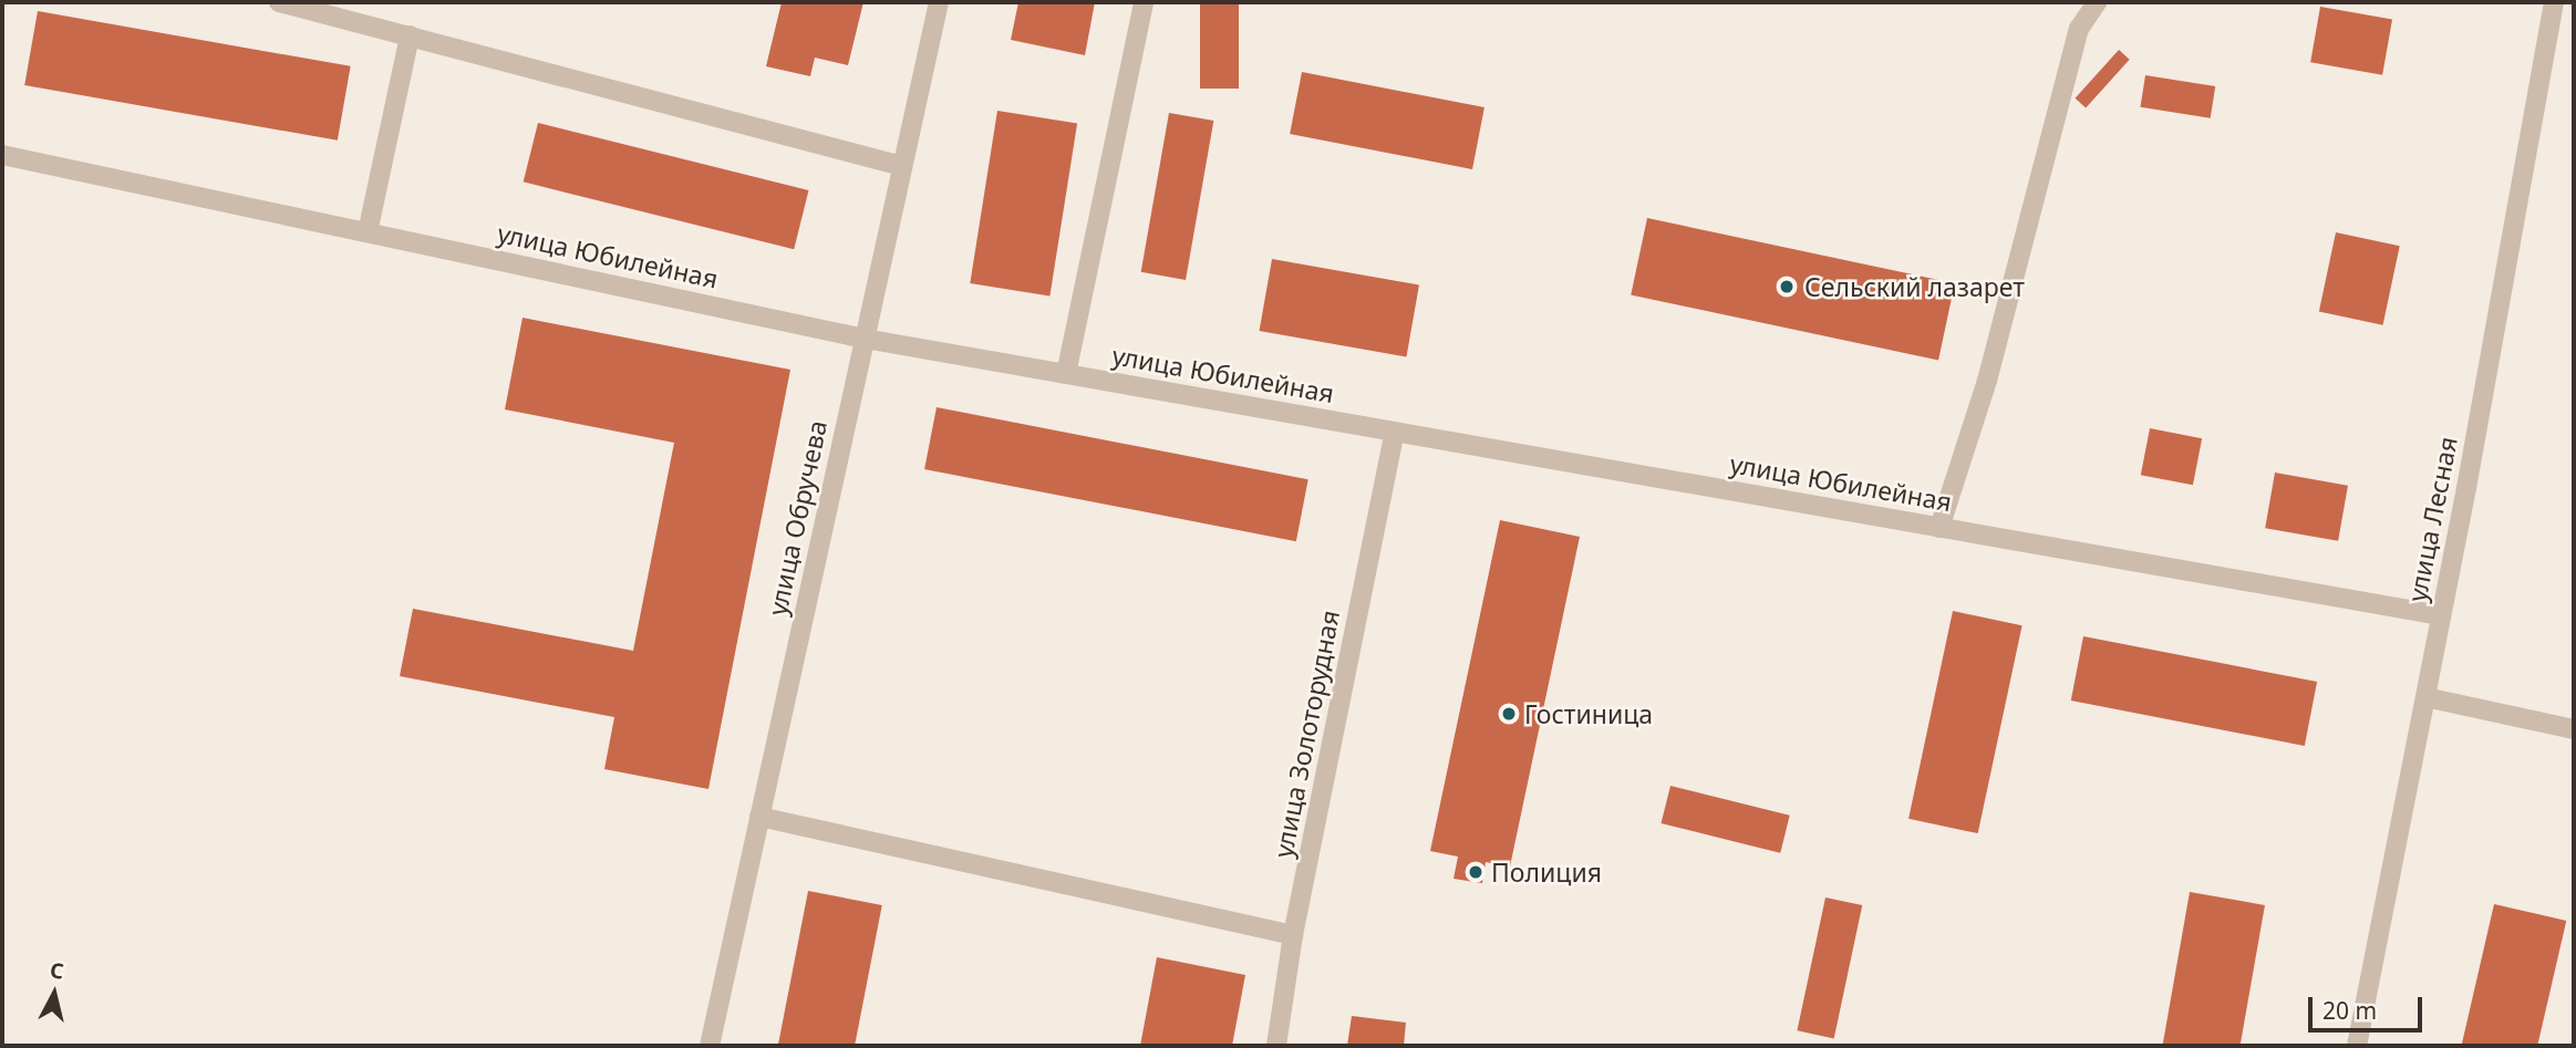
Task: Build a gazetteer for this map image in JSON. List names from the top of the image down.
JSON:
{
  "streets": {
    "street": [
      "улица Юбилейная",
      "улица Обручева",
      "улица Лесная",
      "улица Золоторудная"
    ]
  },
  "crossings": [
    ["улица Юбилейная", "улица Обручева"],
    ["улица Юбилейная", "улица Лесная"],
    ["улица Юбилейная", "улица Золоторудная"]
  ],
  "places": ["Сельский лазарет", "Гостиница", "Полиция"],
  "scale_bar": "20 m",
  "north": "top"
}
